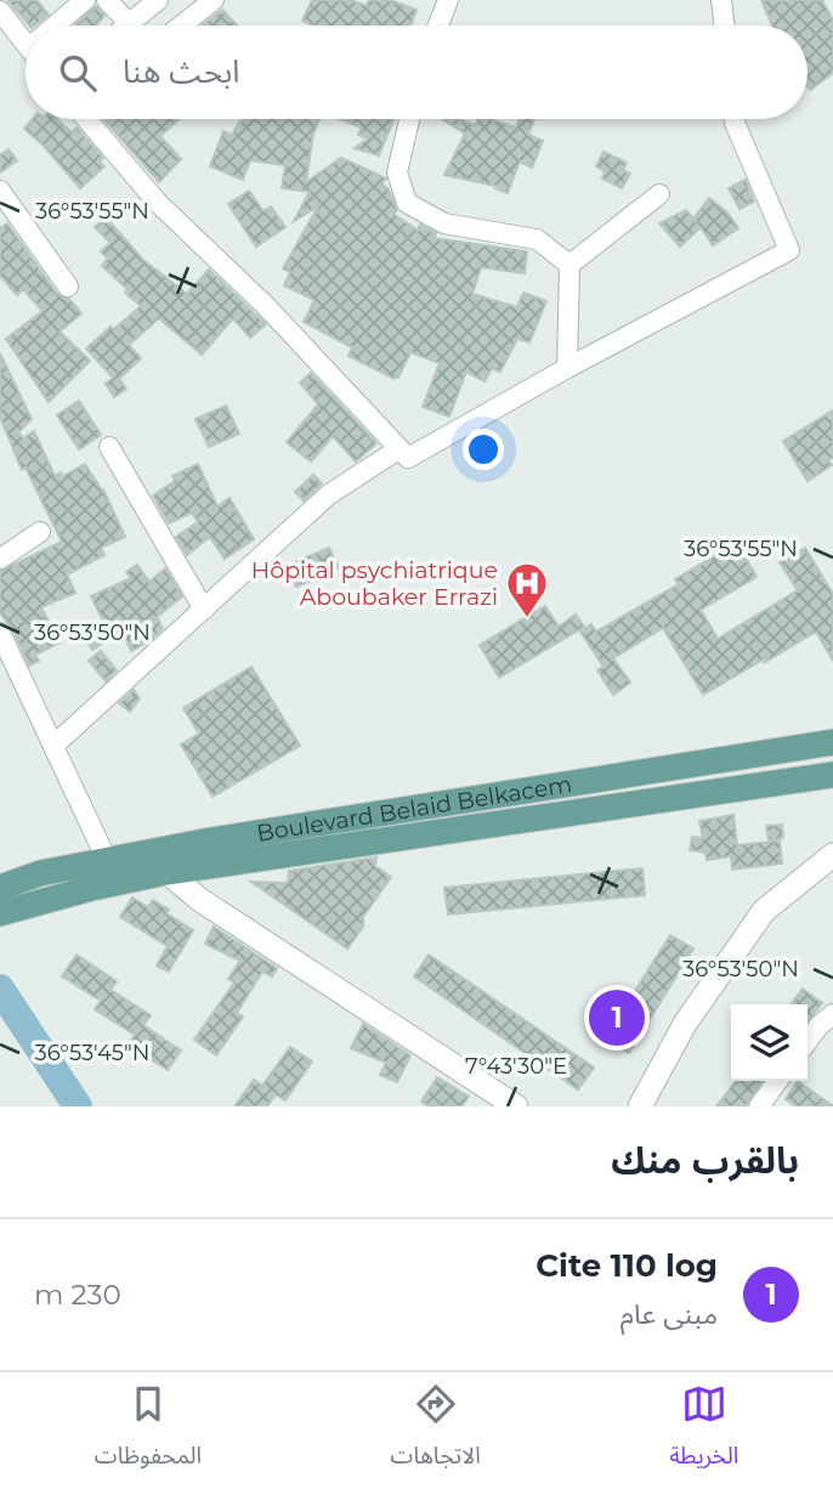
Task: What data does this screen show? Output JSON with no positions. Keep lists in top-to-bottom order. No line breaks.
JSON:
{"streets":{"main road":["Boulevard Belaid Belkacem"]},"places":{"hospital":["Hôpital psychiatrique Aboubaker Errazi"]},"page":{"search":"ابحث هنا","pins":"1","heading":"بالقرب منك","list":[{"mark":"1","name":"Cite 110 log","note":"مبنى عام","value":"230 m"}],"nav":["الخريطة","الاتجاهات","المحفوظات"]},"coordinates":["36°53'55\"N","36°53'50\"N","36°53'45\"N","7°43'30\"E"]}
